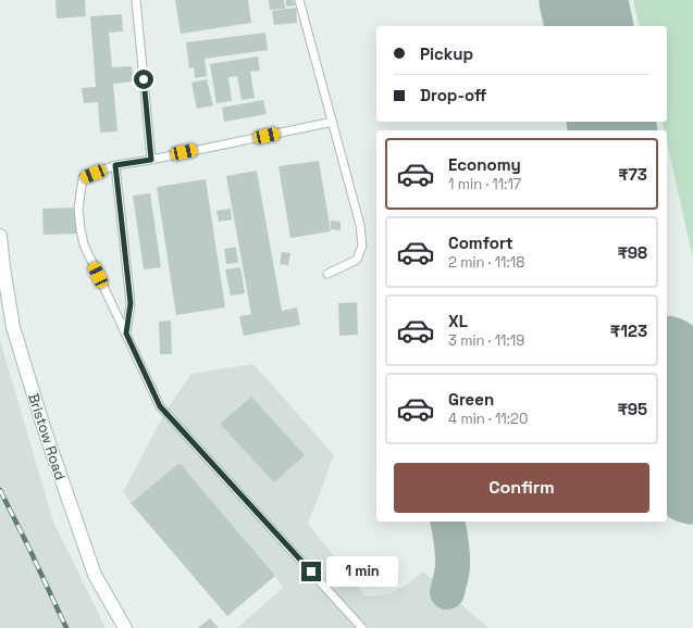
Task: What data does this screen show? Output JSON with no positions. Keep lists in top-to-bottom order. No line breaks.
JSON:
{"streets":{"street":["Bristow Road"]},"page":{"banner":["Pickup","Drop-off"],"list":[{"name":"Economy","note":"1 min · 11:17","value":"₹73"},{"name":"Comfort","note":"2 min · 11:18","value":"₹98"},{"name":"XL","note":"3 min · 11:19","value":"₹123"},{"name":"Green","note":"4 min · 11:20","value":"₹95"}],"buttons":"Confirm","bubble":"1 min"}}
